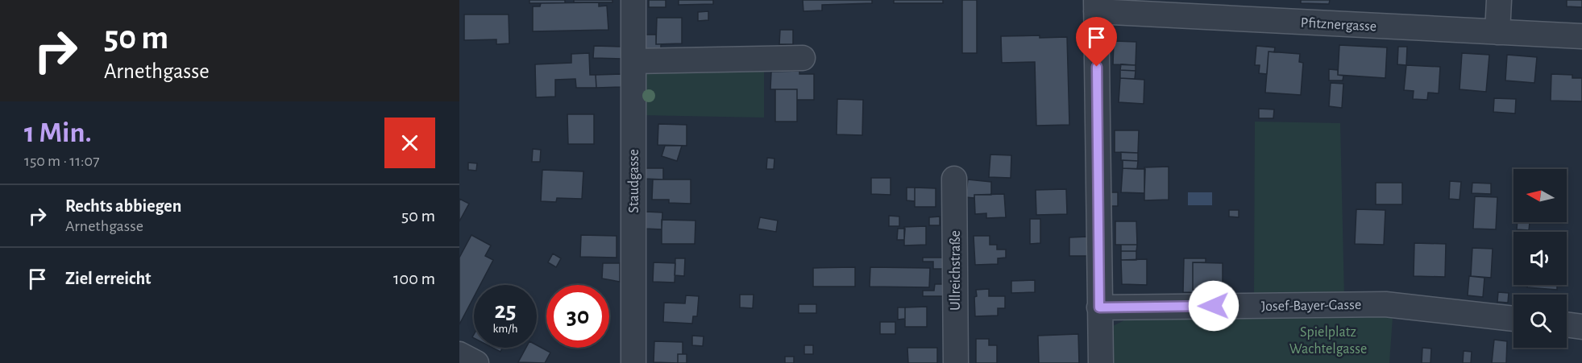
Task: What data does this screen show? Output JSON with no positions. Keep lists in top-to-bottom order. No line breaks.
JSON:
{"streets":{"street":["Pfitznergasse","Staudgasse","Ullreichstraße","Josef-Bayer-Gasse"]},"parks":["Spielplatz Wachtelgasse"],"north":"left","page":{"turn":["50 m","Arnethgasse"],"heading":["1 Min.","150 m · 11:07"],"list":[{"name":"Rechts abbiegen","note":"Arnethgasse","value":"50 m"},{"name":"Ziel erreicht","value":"100 m"}],"speed":"25 km/h","limit":"30"}}
